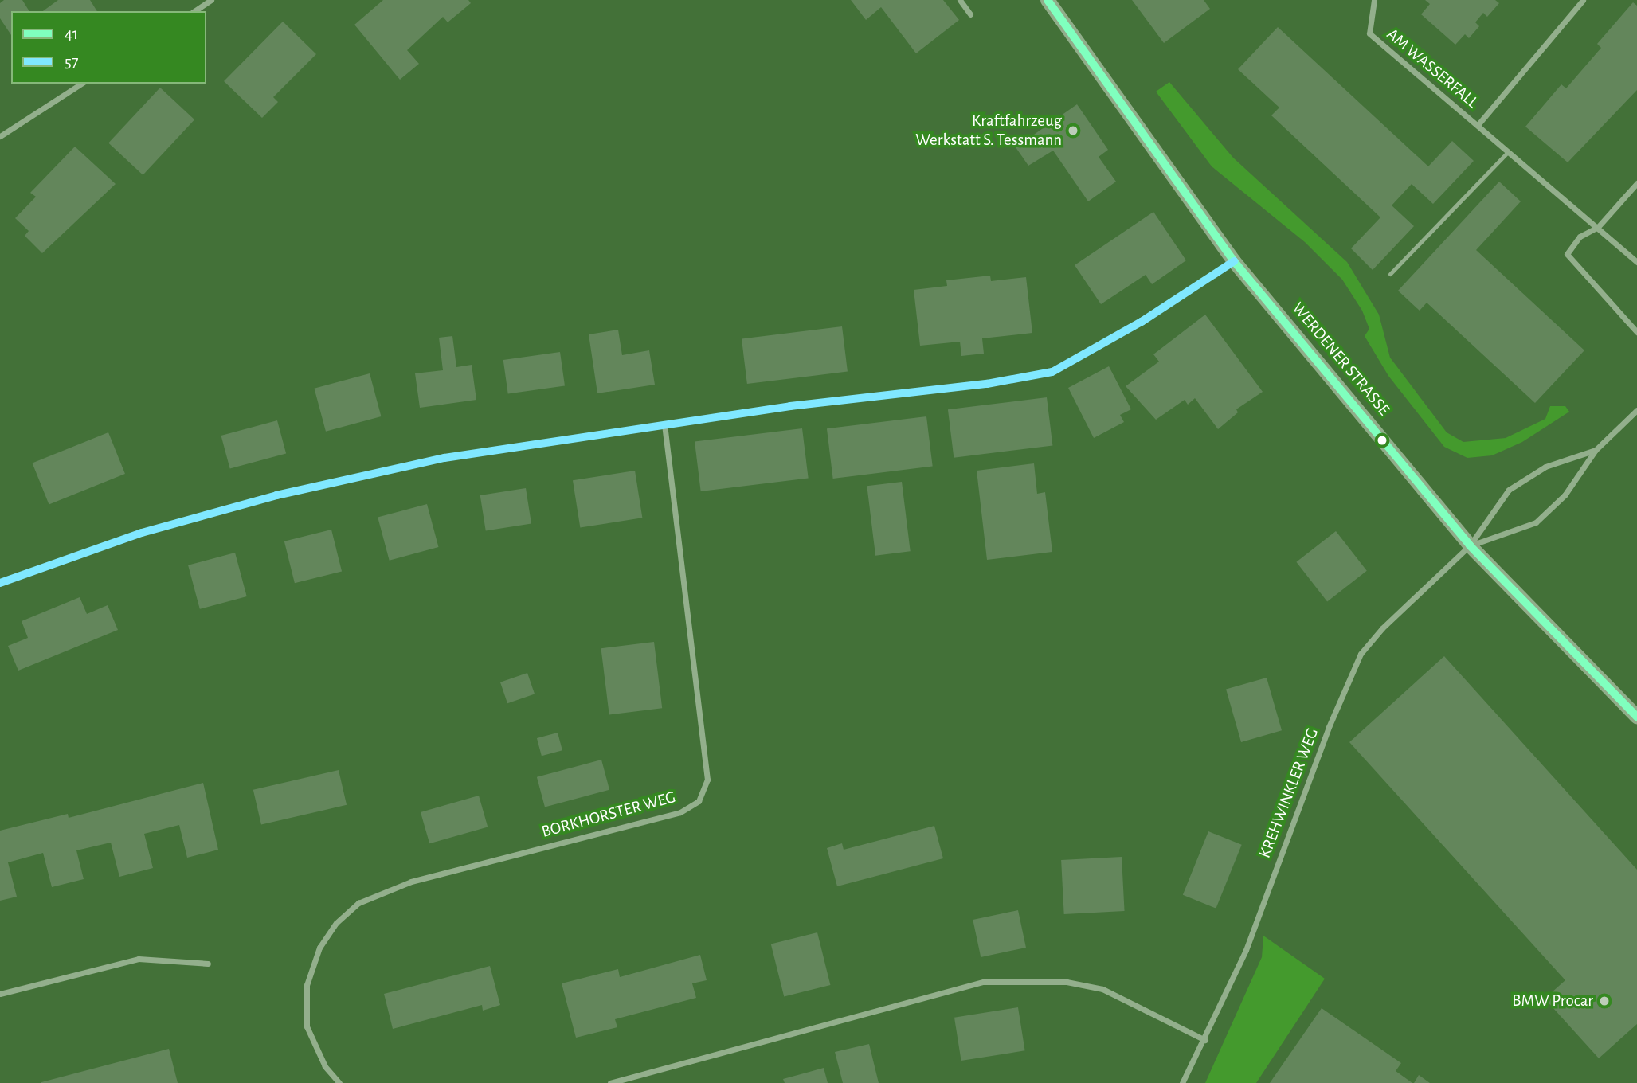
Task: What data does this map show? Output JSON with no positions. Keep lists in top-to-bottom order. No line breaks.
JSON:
{"streets":{"main road":["WERDENER STRASSE"],"street":["AM WASSERFALL","KREHWINKLER WEG","BORKHORSTER WEG"]},"crossings":[["WERDENER STRASSE","KREHWINKLER WEG"]],"places":["Kraftfahrzeug Werkstatt S. Tessmann","BMW Procar"],"lines":["transit line 41","transit line 57"],"legend":["41","57"]}
